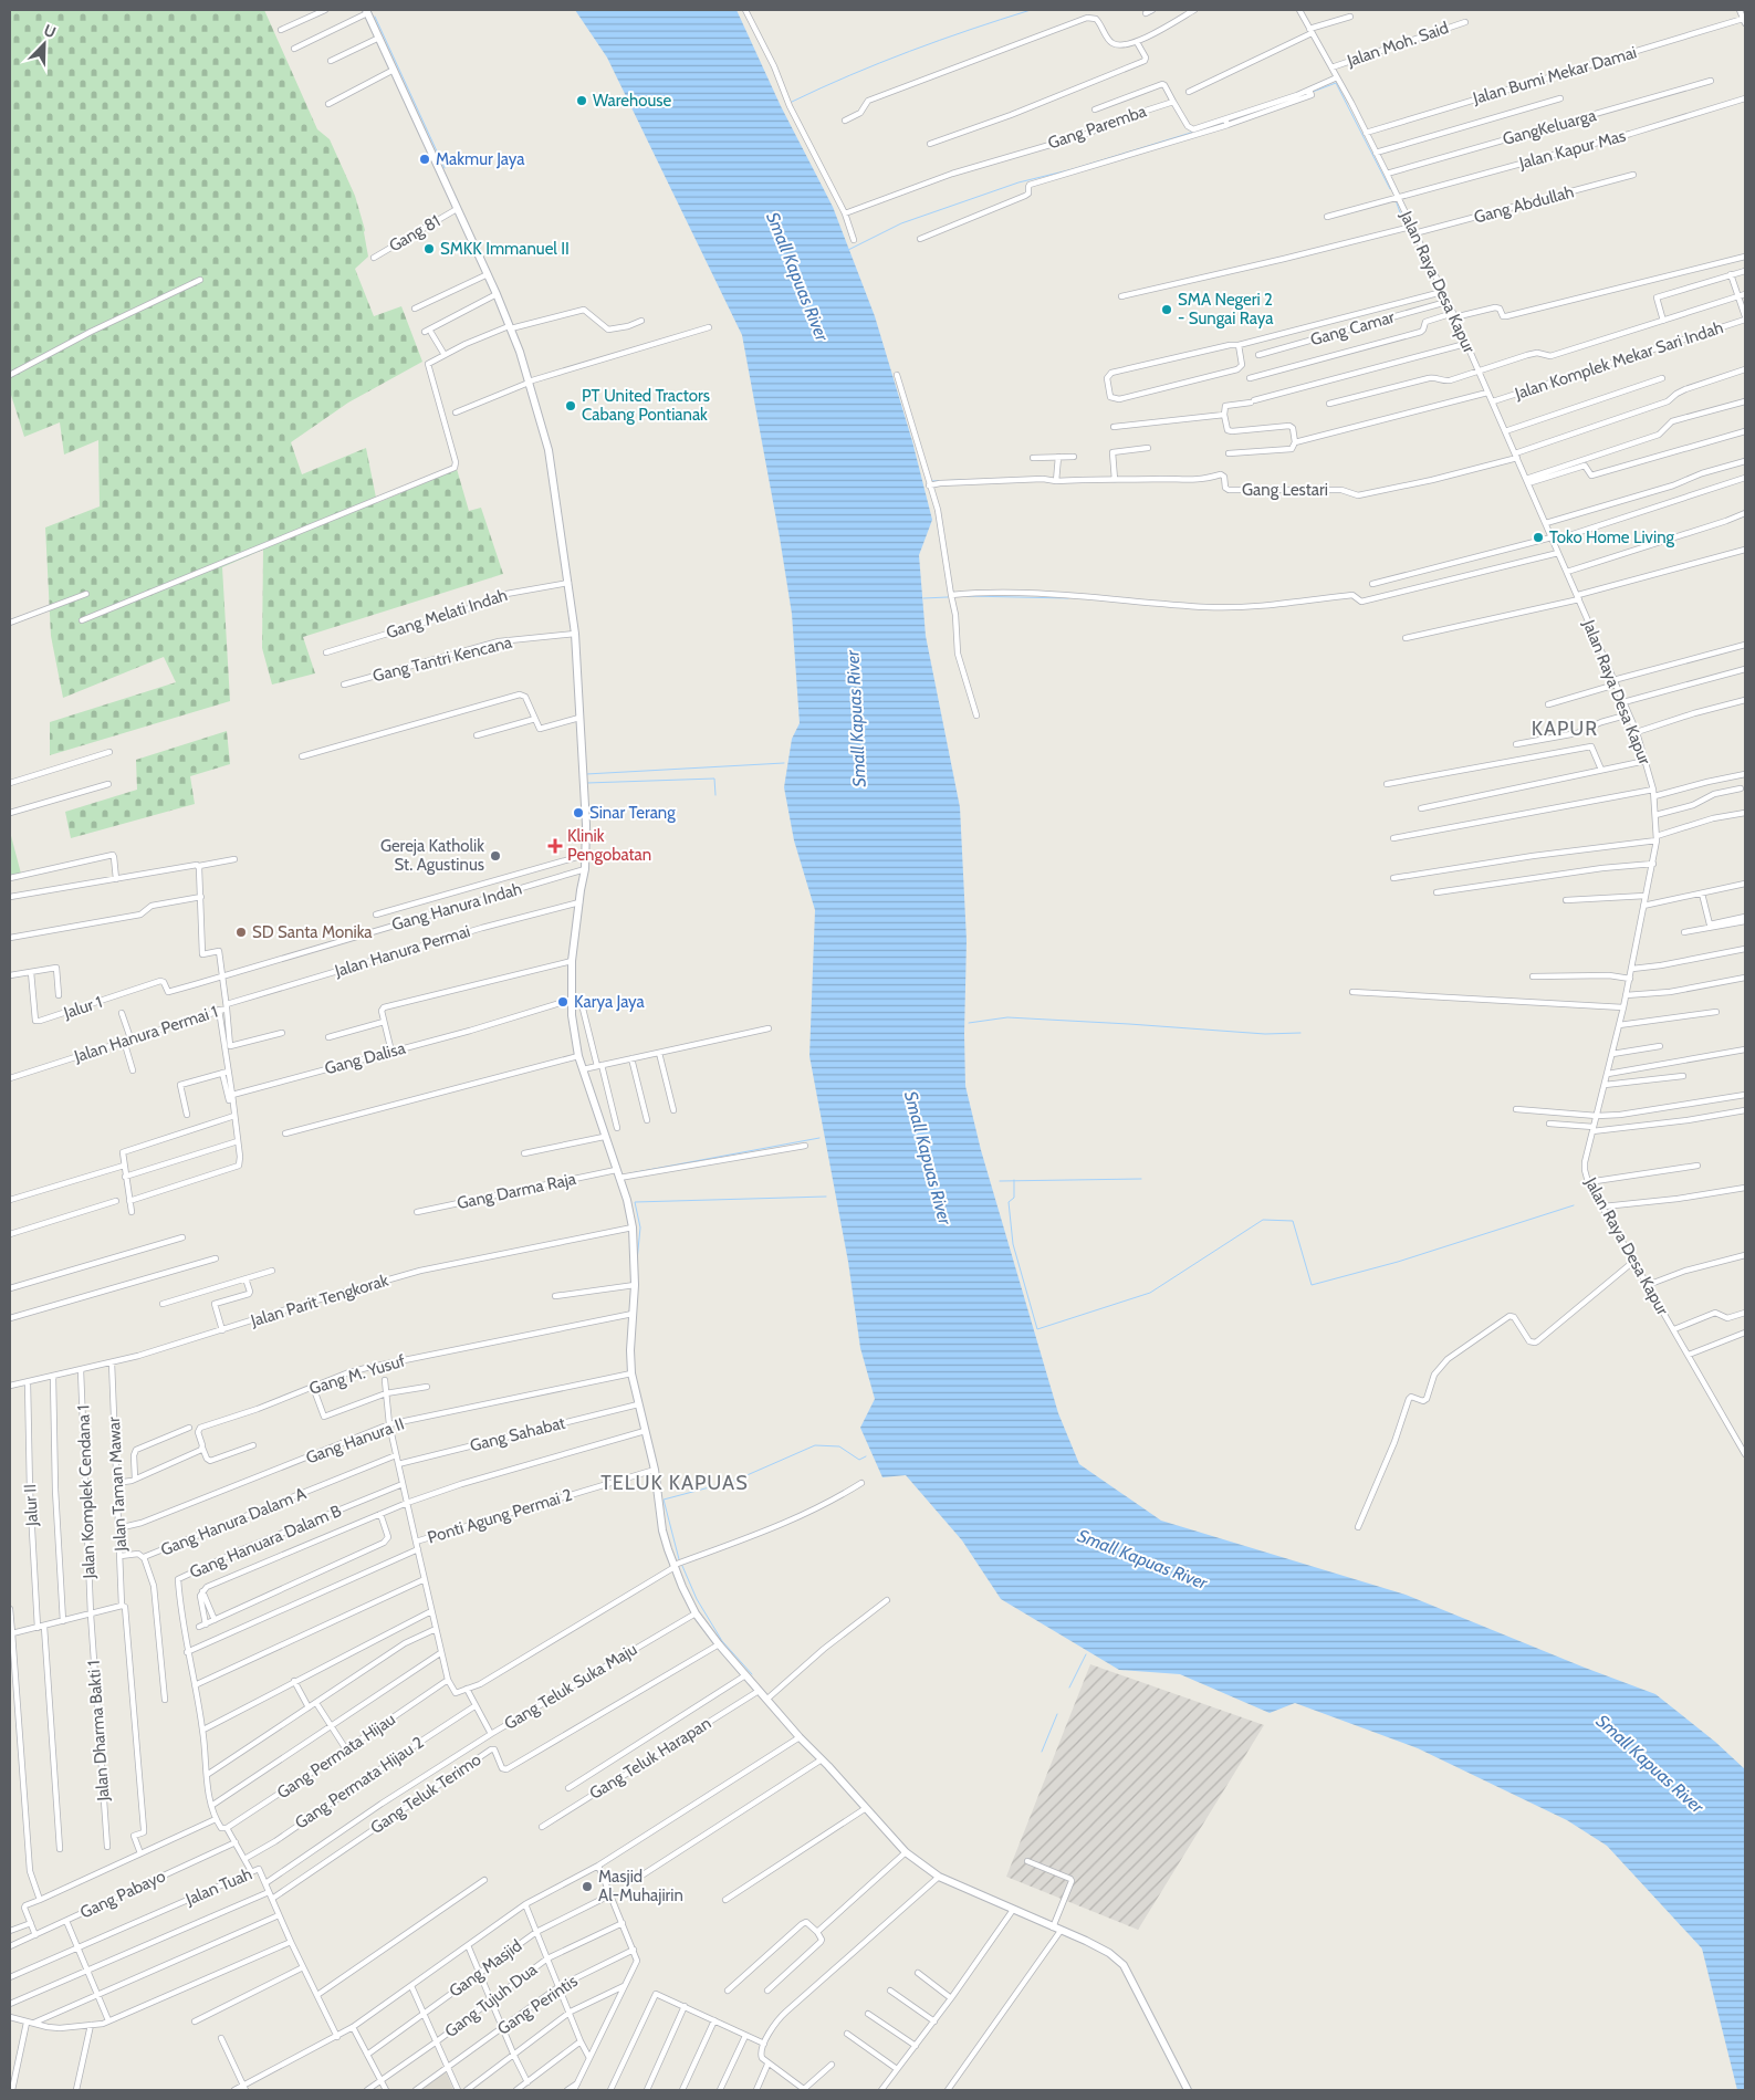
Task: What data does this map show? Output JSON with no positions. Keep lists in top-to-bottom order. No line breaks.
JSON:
{"streets":{"street":["Jalan Moh. Said","Jalan Bumi Mekar Damai","Gang Paremba","GangKeluarga","Jalan Kapur Mas","Gang Abdullah","Gang 81","Jalan Raya Desa Kapur","Gang Camar","Jalan Komplek Mekar Sari Indah","Gang Lestari","Gang Melati Indah","Gang Tantri Kencana","Gang Hanura Indah","Jalan Hanura Permai","Jalur 1","Jalan Hanura Permai 1","Gang Dalisa","Gang Darma Raja","Jalan Parit Tengkorak","Gang M. Yusuf","Gang Sahabat","Gang Hanura II","Jalan Taman Mawar","Jalan Komplek Cendana 1","Jalur II","Ponti Agung Permai 2","Gang Hanura Dalam A","Gang Hanuara Dalam B","Gang Teluk Suka Maju","Jalan Dharma Bakti 1","Gang Permata Hijau","Gang Teluk Harapan","Gang Permata Hijau 2","Gang Teluk Terimo","Jalan Tuah","Gang Pabayo","Gang Masjid","Gang Tujuh Dua","Gang Perintis"]},"crossings":[["Jalan Moh. Said","Jalan Raya Desa Kapur"],["Jalan Bumi Mekar Damai","Jalan Raya Desa Kapur"],["GangKeluarga","Jalan Raya Desa Kapur"],["Jalan Kapur Mas","Jalan Raya Desa Kapur"],["Gang Abdullah","Jalan Raya Desa Kapur"],["Jalan Raya Desa Kapur","Gang Camar"],["Jalan Raya Desa Kapur","Jalan Komplek Mekar Sari Indah"],["Jalan Raya Desa Kapur","Gang Lestari"],["Gang Hanura Indah","Jalur 1"],["Jalan Hanura Permai","Jalan Hanura Permai 1"],["Jalan Parit Tengkorak","Jalan Taman Mawar"],["Jalan Parit Tengkorak","Jalan Komplek Cendana 1"],["Jalan Parit Tengkorak","Jalur II"],["Gang Hanura II","Jalan Taman Mawar"],["Jalan Komplek Cendana 1","Jalan Dharma Bakti 1"],["Gang Hanuara Dalam B","Gang Permata Hijau"],["Gang Hanuara Dalam B","Gang Permata Hijau 2"],["Gang Hanuara Dalam B","Jalan Tuah"],["Gang Hanuara Dalam B","Gang Pabayo"],["Gang Teluk Suka Maju","Gang Permata Hijau 2"],["Gang Teluk Terimo","Jalan Tuah"]],"districts":["KAPUR","TELUK KAPUAS"],"water":["Small Kapuas River"],"places":{"other":["Warehouse","Makmur Jaya","SMKK Immanuel II","SMA Negeri 2 - Sungai Raya","PT United Tractors Cabang Pontianak","Toko Home Living","Sinar Terang","Gereja Katholik St. Agustinus","SD Santa Monika","Karya Jaya","Masjid Al-Muhajirin"],"health":["Klinik Pengobatan"]},"north":"top right"}
